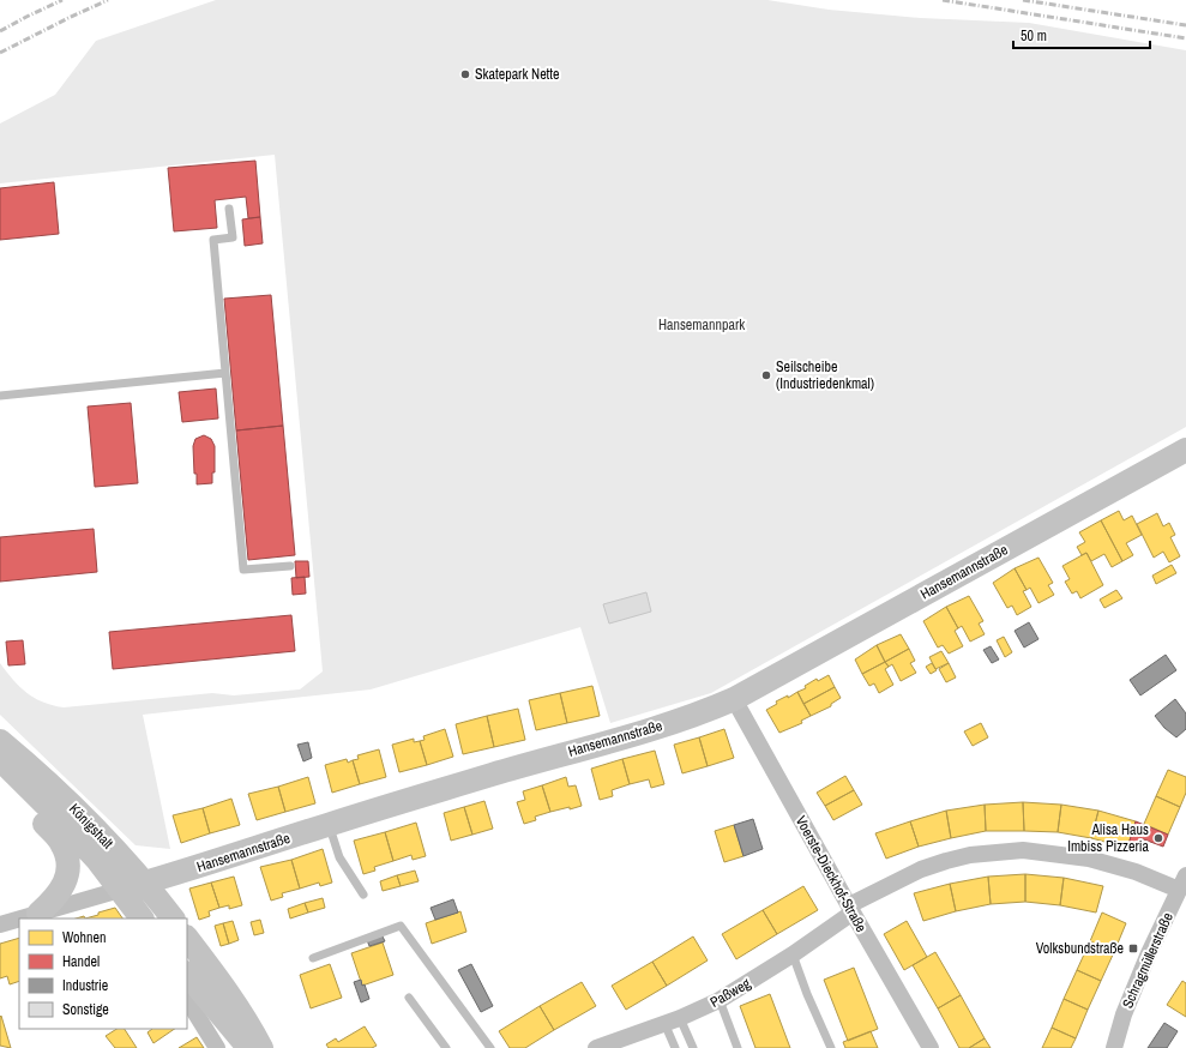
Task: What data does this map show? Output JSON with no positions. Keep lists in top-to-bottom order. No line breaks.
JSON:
{"streets":{"street":["Hansemannstraße","Königshalt","Voerste-Dieckhof-Straße","Schragmüllerstraße","Paßweg"]},"crossings":[["Hansemannstraße","Königshalt"],["Hansemannstraße","Voerste-Dieckhof-Straße"],["Voerste-Dieckhof-Straße","Paßweg"]],"parks":["Hansemannpark"],"places":{"other":["Skatepark Nette","Seilscheibe (Industriedenkmal)","Alisa Haus Imbiss Pizzeria"],"transit":["Volksbundstraße"]},"legend":["Wohnen","Handel","Industrie","Sonstige"],"scale_bar":"50 m"}
